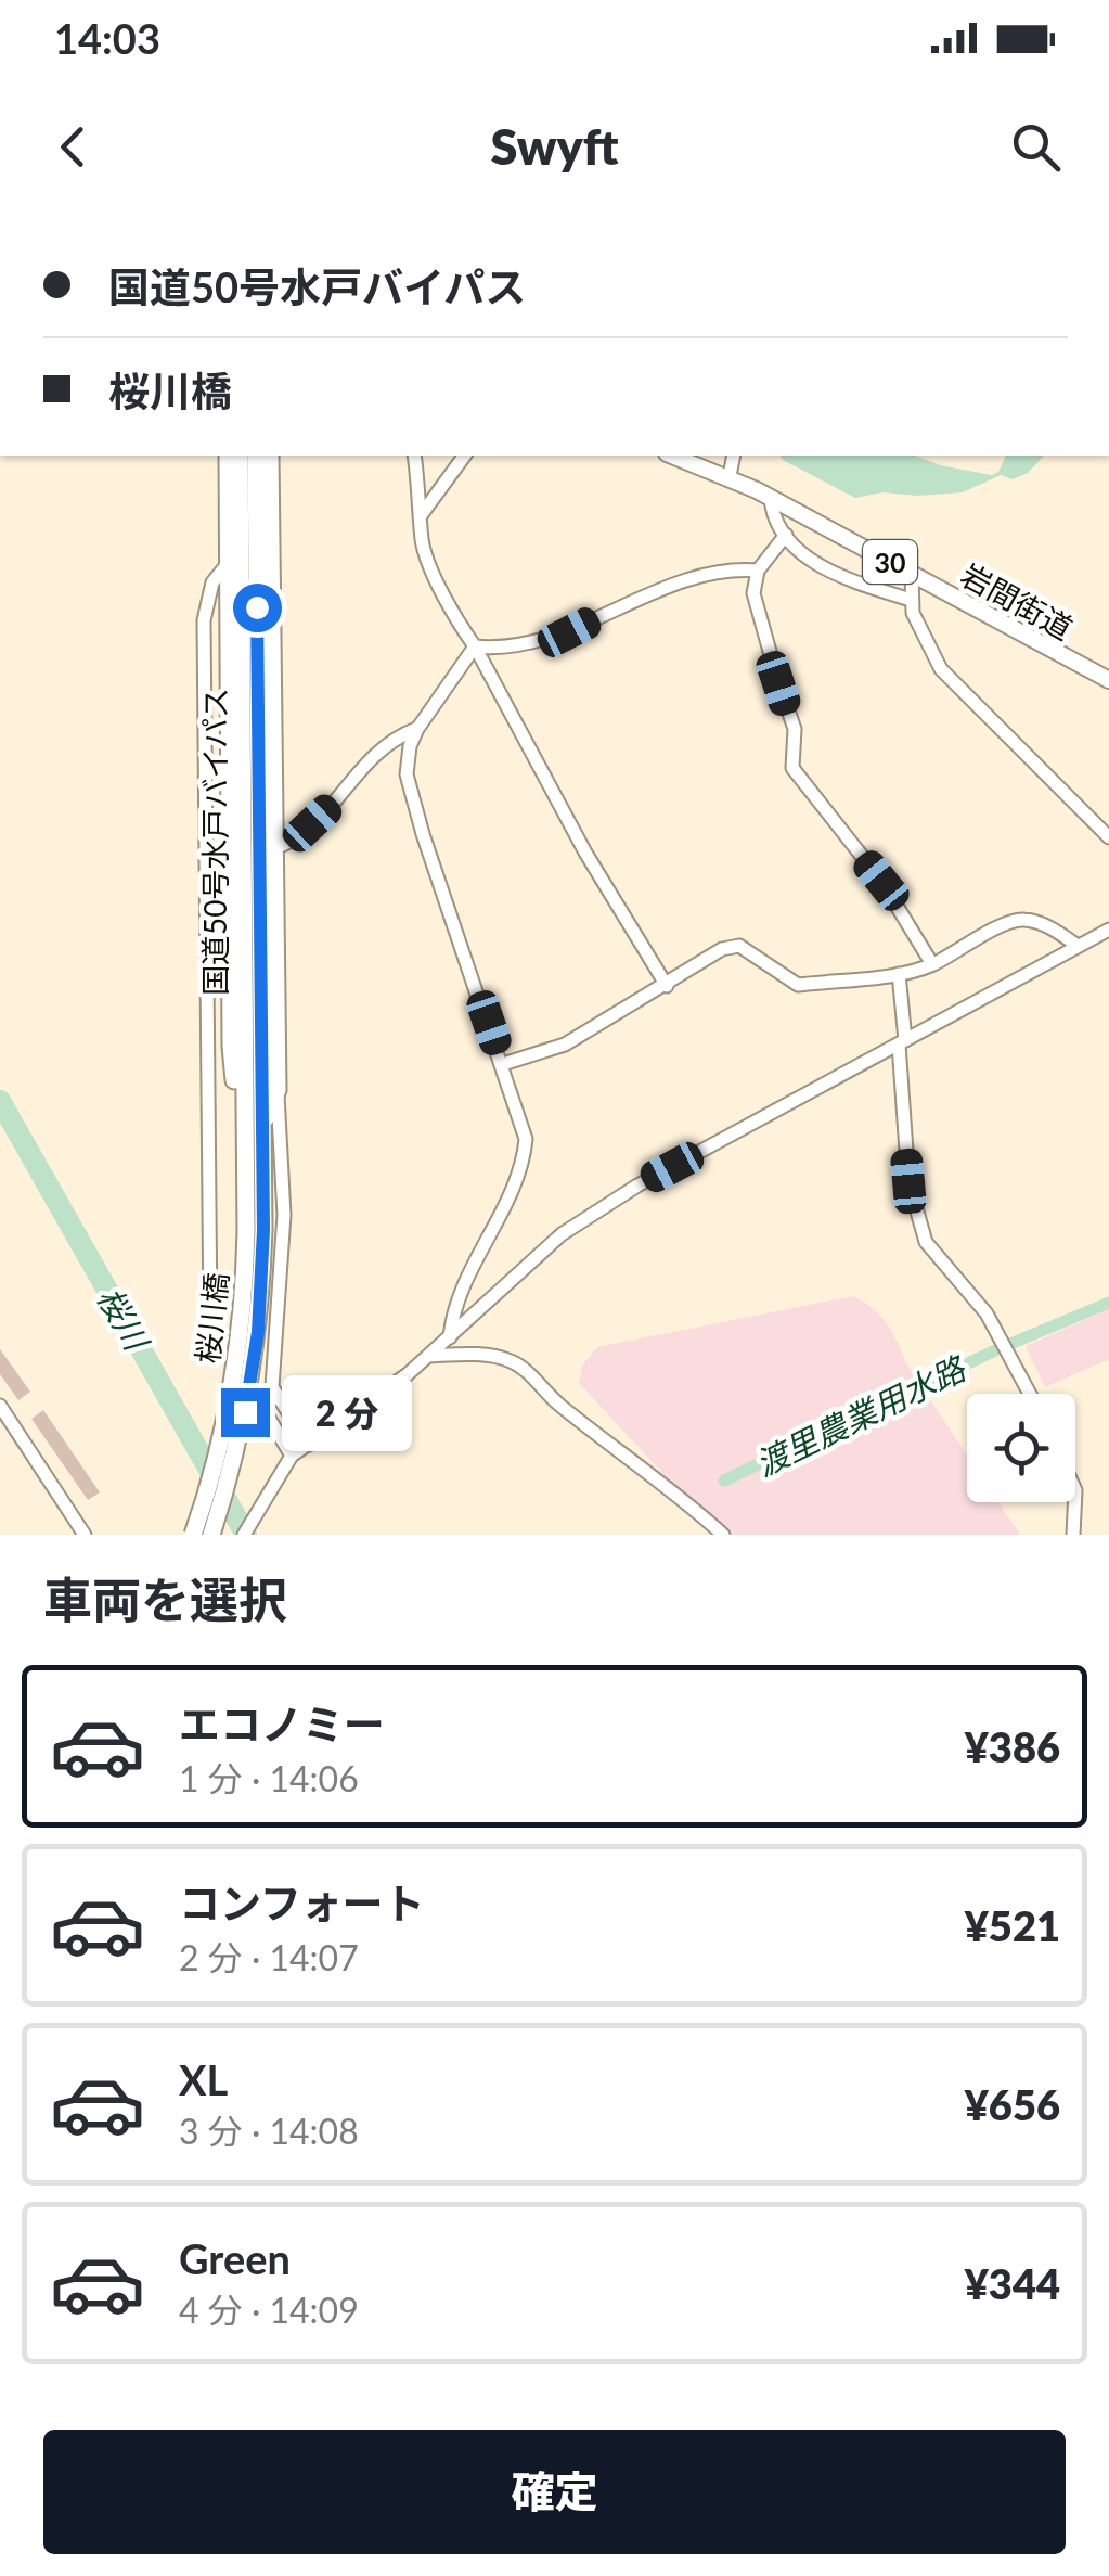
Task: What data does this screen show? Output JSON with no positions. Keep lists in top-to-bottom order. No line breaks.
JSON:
{"streets":{"highway":["国道50号水戸バイパス","桜川橋"],"main road":["30","岩間街道"]},"crossings":[["国道50号水戸バイパス","桜川橋"]],"water":["桜川","渡里農業用水路"],"page":{"status":"14:03","header":"Swyft","banner":["国道50号水戸バイパス","桜川橋"],"bubble":"2 分","heading":"車両を選択","list":[{"name":"エコノミー","note":"1 分 · 14:06","value":"¥386"},{"name":"コンフォート","note":"2 分 · 14:07","value":"¥521"},{"name":"XL","note":"3 分 · 14:08","value":"¥656"},{"name":"Green","note":"4 分 · 14:09","value":"¥344"}],"buttons":"確定"}}
